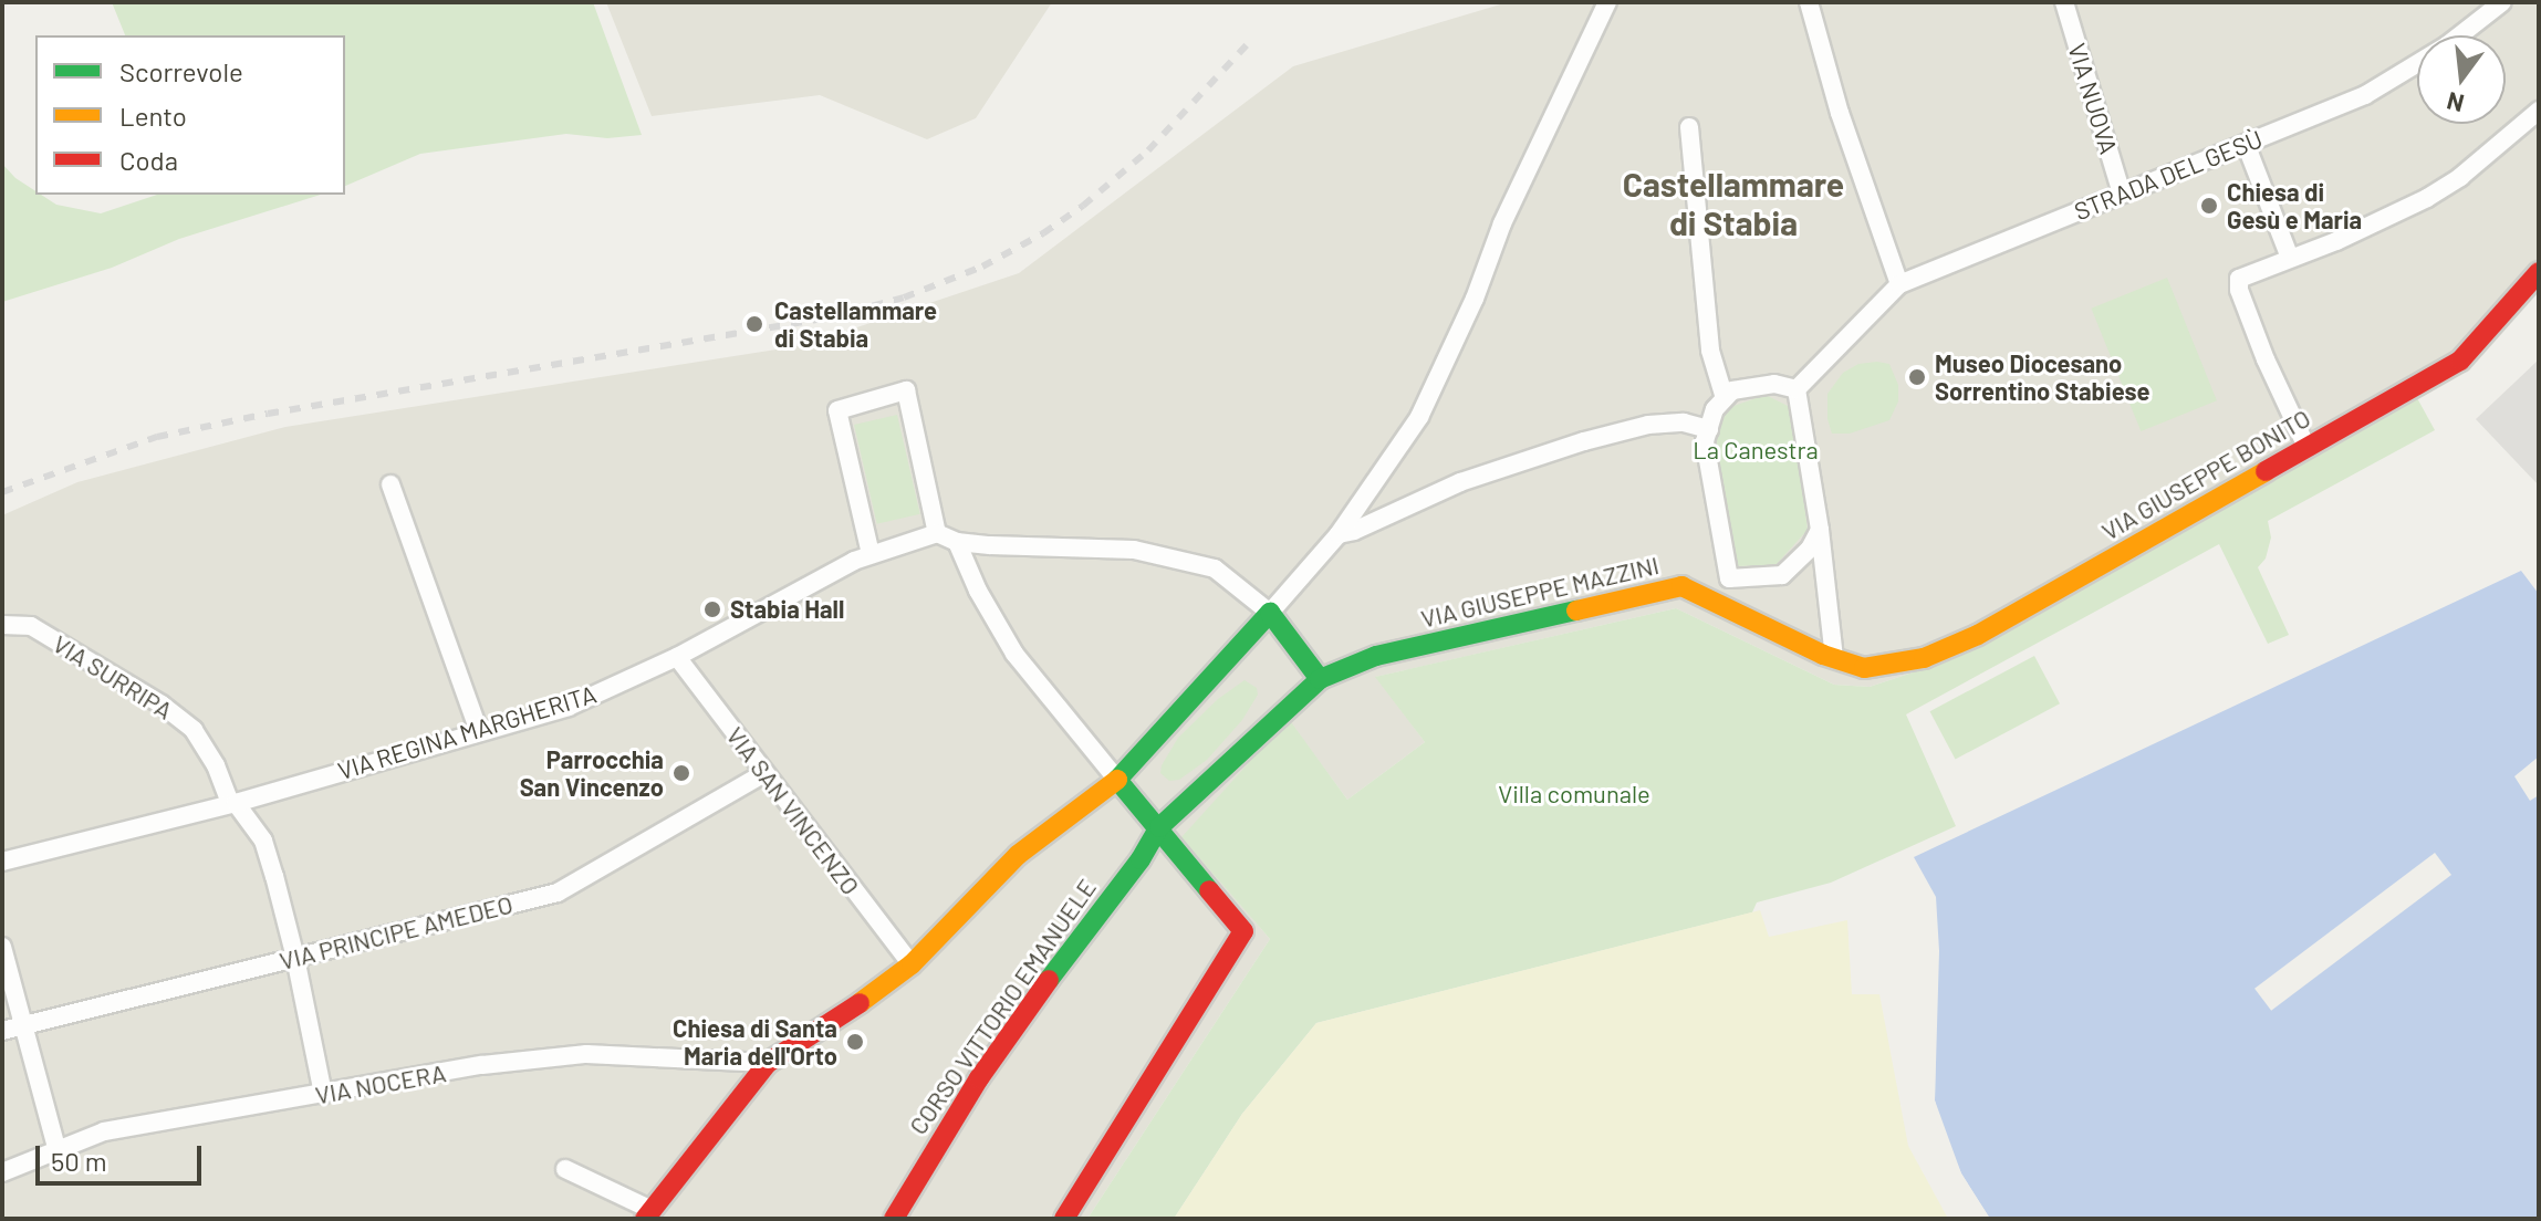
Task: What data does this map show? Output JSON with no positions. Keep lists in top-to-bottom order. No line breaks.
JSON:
{"streets":{"street":["VIA NUOVA","STRADA DEL GESÙ","VIA GIUSEPPE BONITO","VIA GIUSEPPE MAZZINI","VIA SURRIPA","VIA REGINA MARGHERITA","VIA SAN VINCENZO","VIA PRINCIPE AMEDEO","CORSO VITTORIO EMANUELE","VIA NOCERA"]},"crossings":[["VIA NUOVA","STRADA DEL GESÙ"],["VIA GIUSEPPE BONITO","VIA GIUSEPPE MAZZINI"],["VIA GIUSEPPE MAZZINI","CORSO VITTORIO EMANUELE"],["VIA SURRIPA","VIA REGINA MARGHERITA"],["VIA SURRIPA","VIA PRINCIPE AMEDEO"],["VIA SURRIPA","VIA NOCERA"],["VIA REGINA MARGHERITA","VIA SAN VINCENZO"],["VIA SAN VINCENZO","VIA PRINCIPE AMEDEO"]],"districts":["Castellammare di Stabia"],"parks":["La Canestra","Villa comunale"],"places":["Chiesa di Gesù e Maria","Castellammare di Stabia","Museo Diocesano Sorrentino Stabiese","Stabia Hall","Parrocchia San Vincenzo","Chiesa di Santa Maria dell'Orto"],"legend":["Scorrevole","Lento","Coda"],"scale_bar":"50 m","north":"bottom"}
